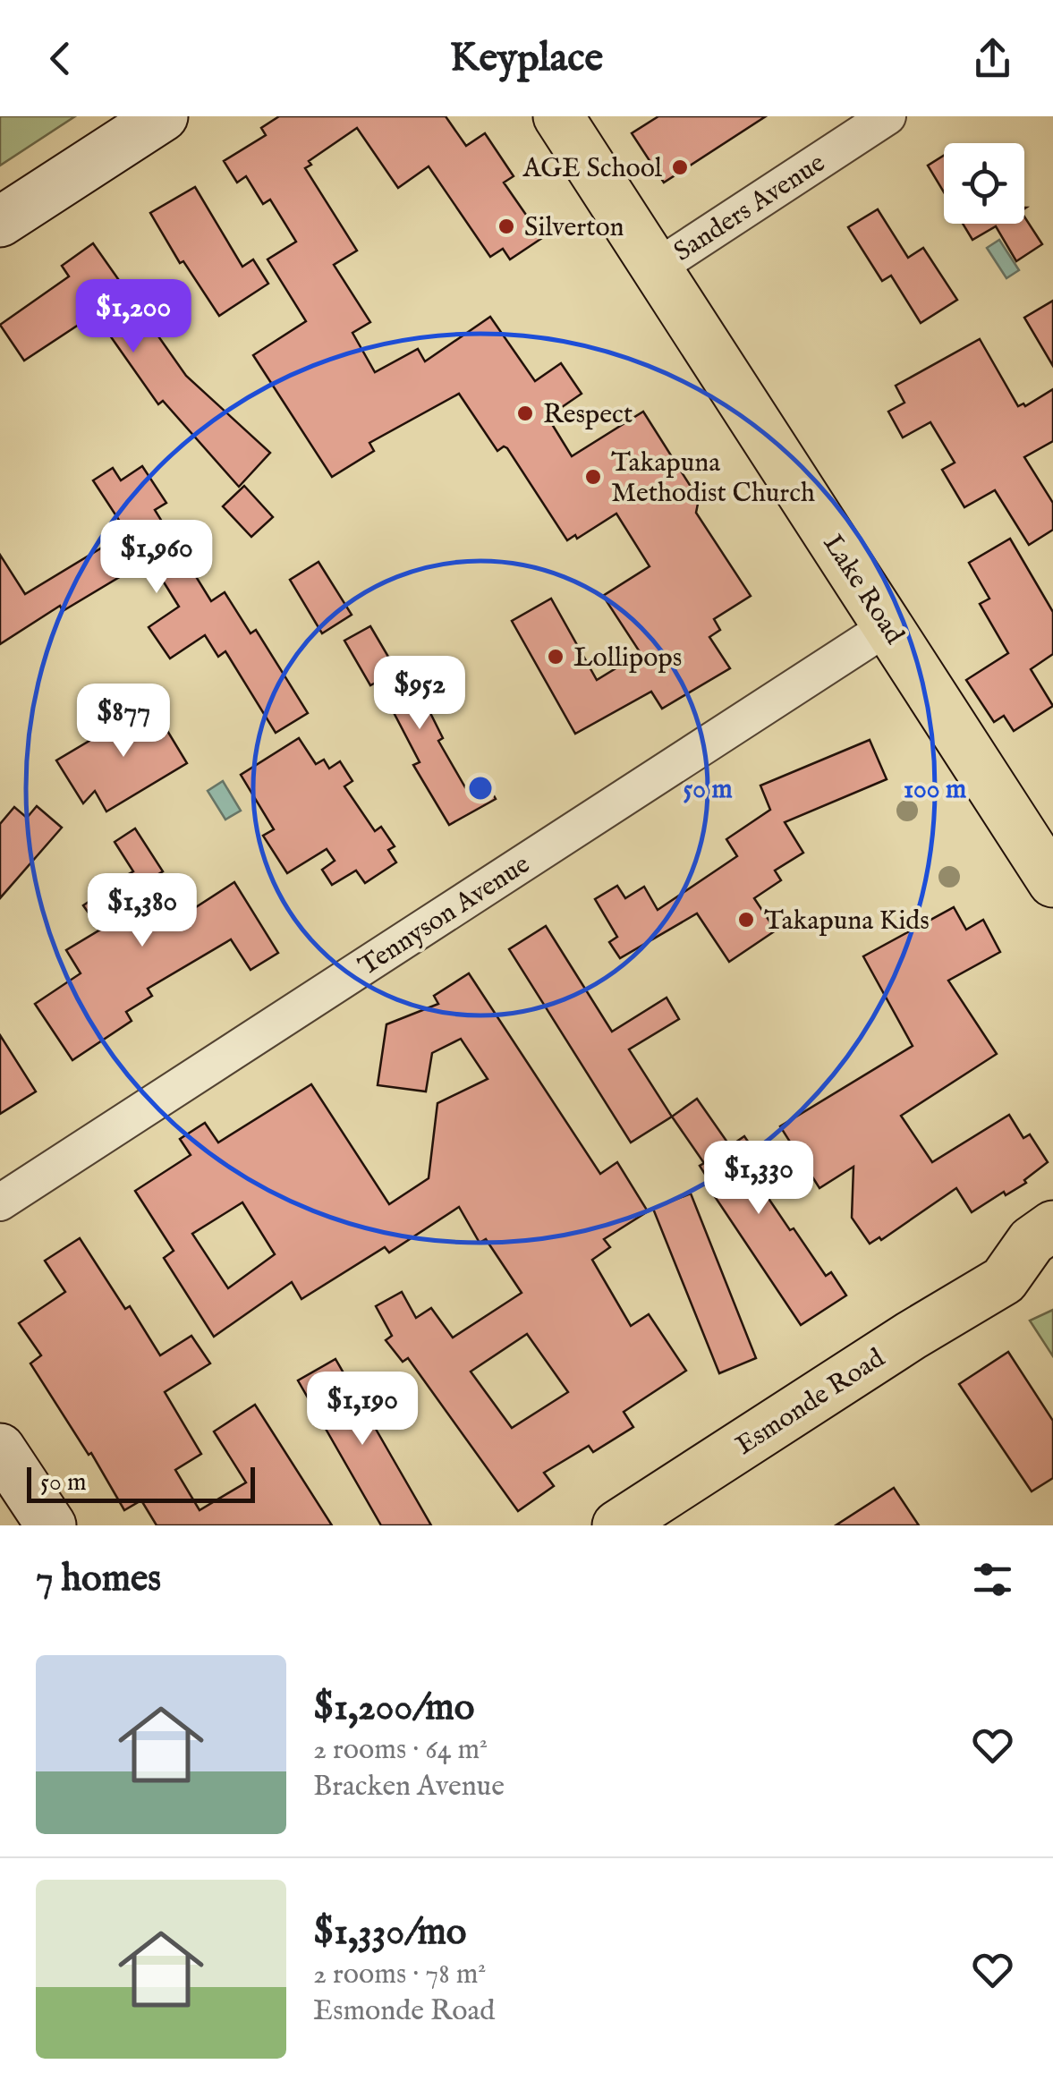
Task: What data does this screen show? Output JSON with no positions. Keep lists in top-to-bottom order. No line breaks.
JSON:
{"streets":{"main road":["Lake Road","Esmonde Road"],"street":["Sanders Avenue","Tennyson Avenue"]},"crossings":[["Sanders Avenue","Lake Road"],["Lake Road","Tennyson Avenue"]],"places":["AGE School","Silverton","Respect","Takapuna Methodist Church","Lollipops","Takapuna Kids"],"scale_bar":"50 m","page":{"header":"Keyplace","price":["$1,200","$1,960","$952","$877","$1,380","$1,330","$1,190"],"scale":"50 m","heading":"7 homes","list":[{"name":"$1,200/mo","note":"2 rooms · 64 m² · Bracken Avenue"},{"name":"$1,330/mo","note":"2 rooms · 78 m² · Esmonde Road"}]},"rings":["50 m","100 m"]}
